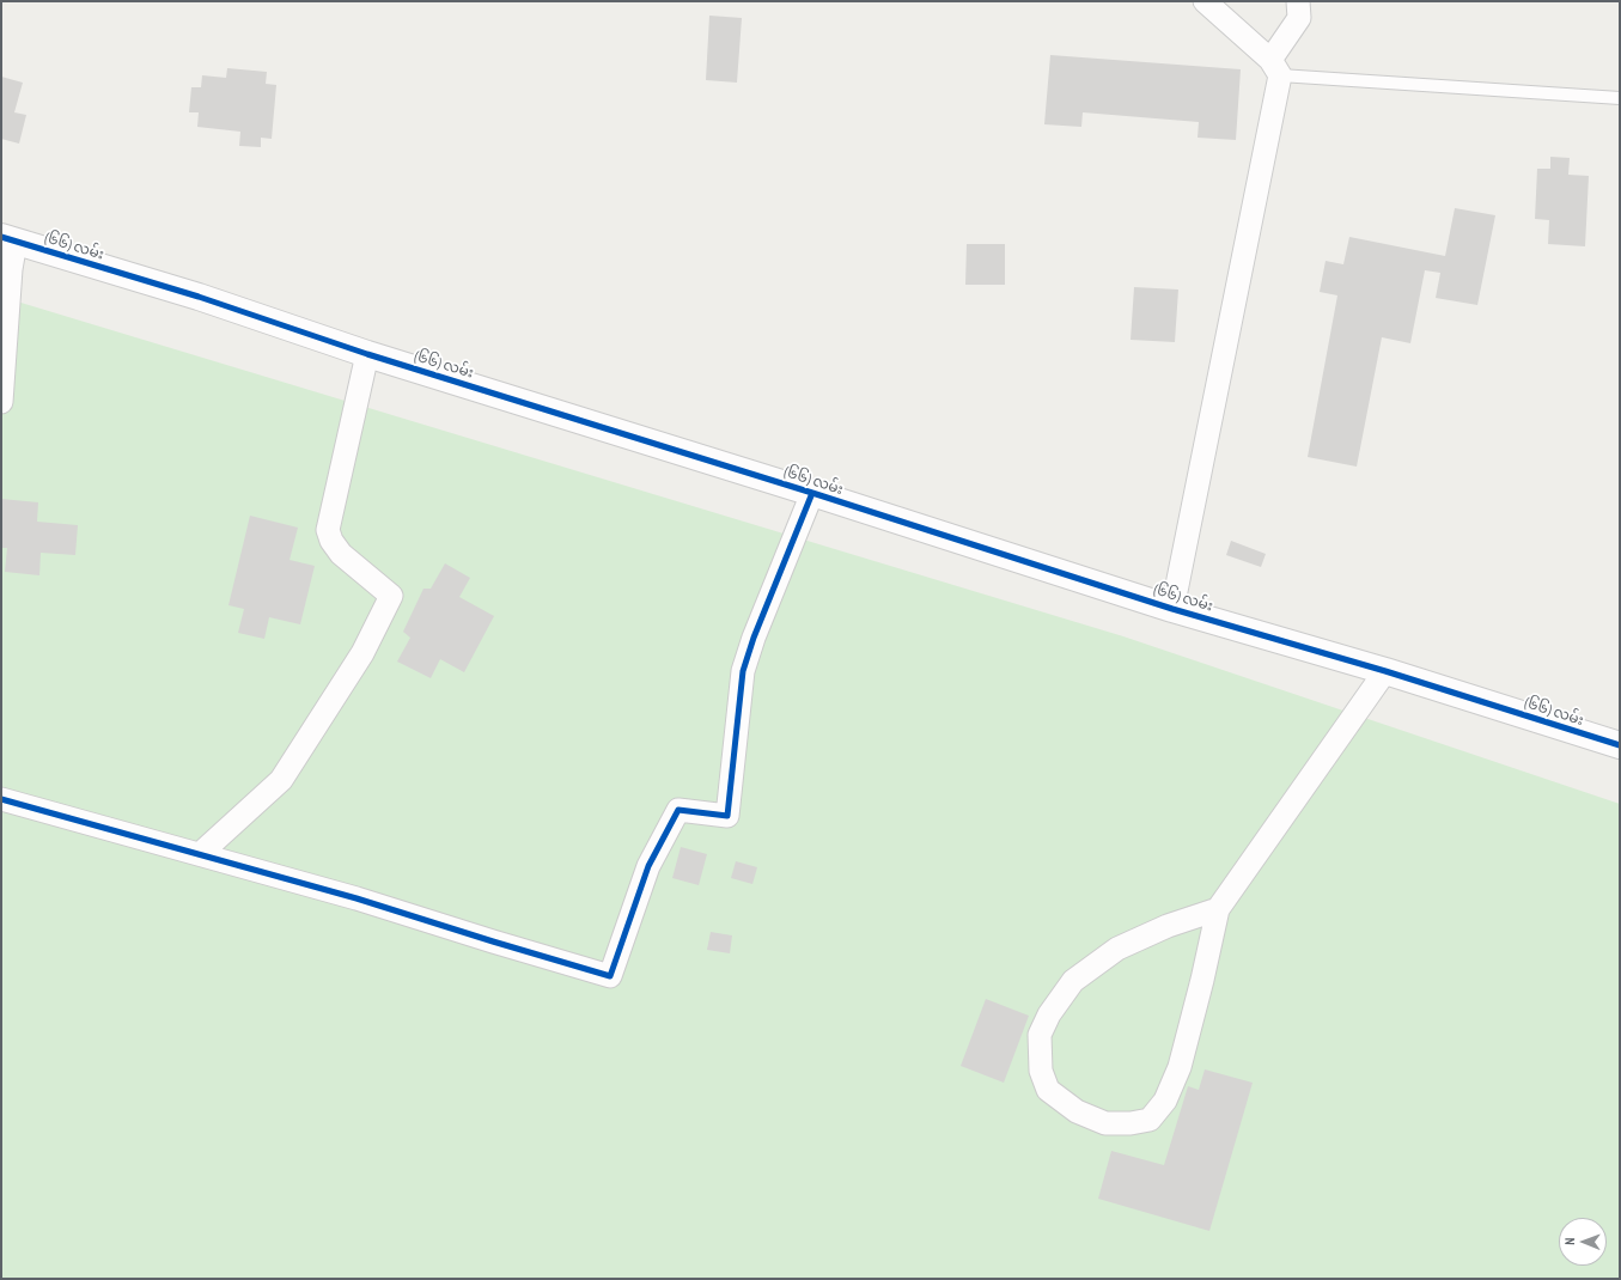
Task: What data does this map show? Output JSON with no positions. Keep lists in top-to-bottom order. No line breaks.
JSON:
{"streets":{"street":["(၆၆) လမ်း"]},"north":"left"}
